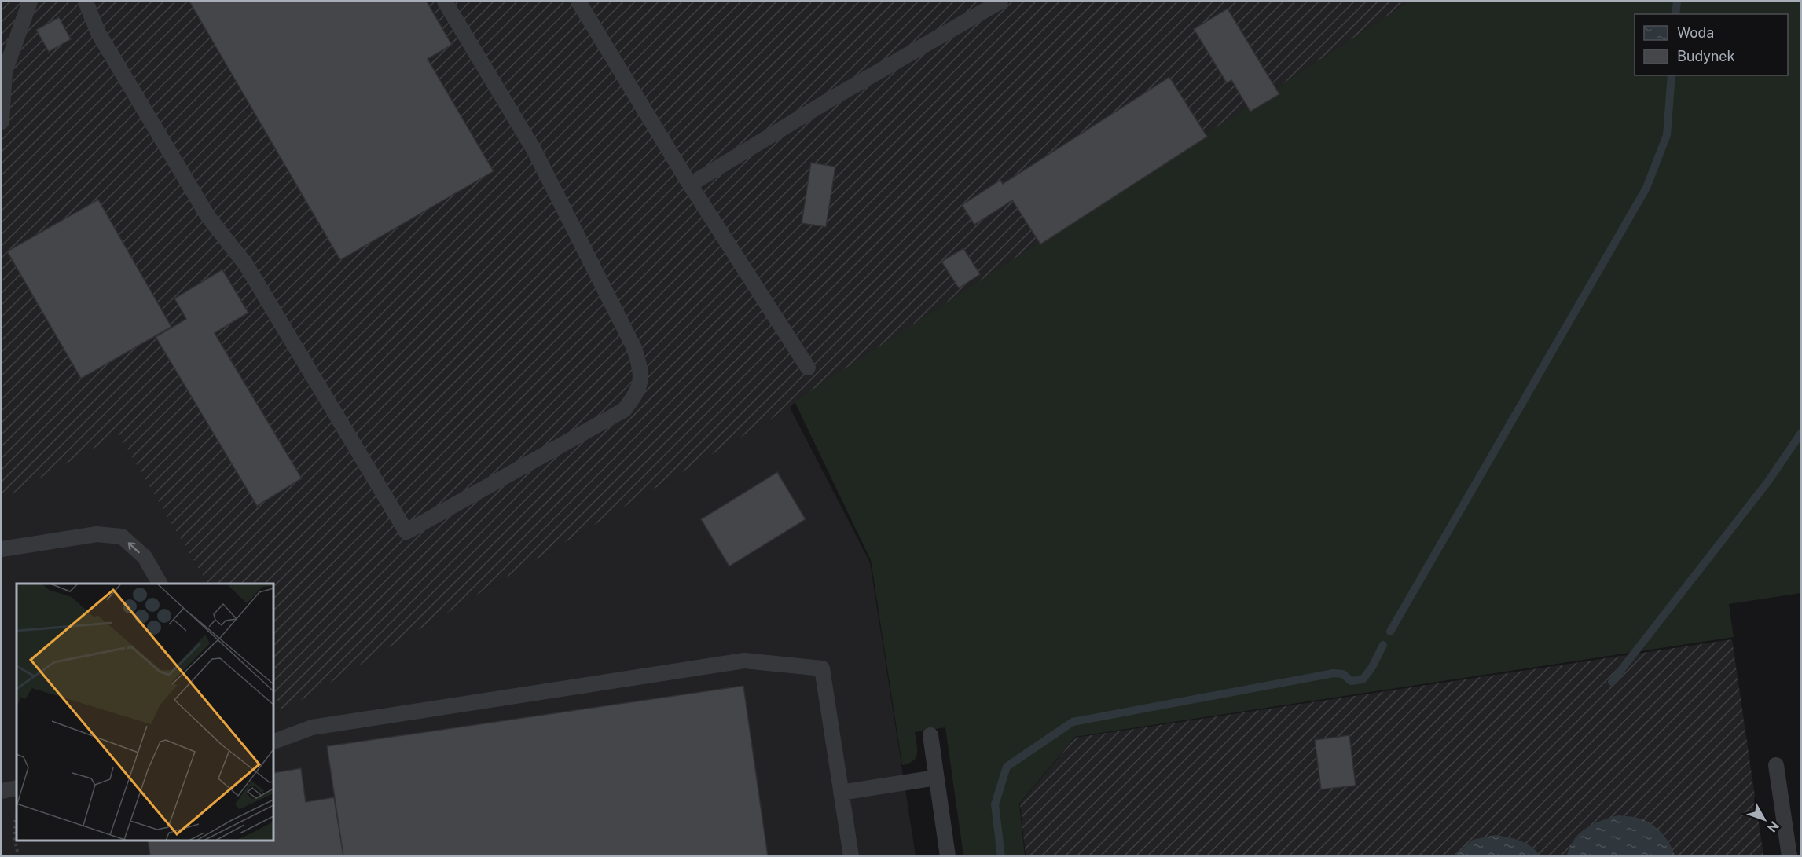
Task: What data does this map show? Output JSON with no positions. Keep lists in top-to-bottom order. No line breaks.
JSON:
{"legend":["Woda","Budynek"],"north":"bottom right"}
